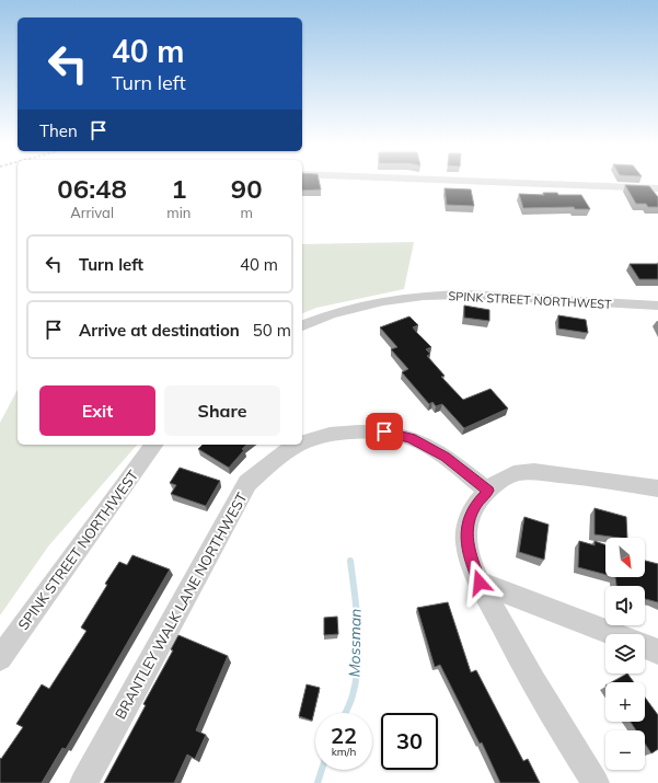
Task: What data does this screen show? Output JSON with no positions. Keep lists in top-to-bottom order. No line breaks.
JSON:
{"streets":{"street":["SPINK STREET NORTHWEST","BRANTLEY WALK LANE NORTHWEST"]},"water":["Mossman"],"north":"bottom right","page":{"turn":["40 m","Turn left"],"then":"Then","eta":["06:48","Arrival","1","min","90","m"],"list":[{"name":"Turn left","value":"40 m"},{"name":"Arrive at destination","value":"50 m"}],"buttons":["Exit","Share"],"map_buttons":["+","−"],"speed":"22 km/h","limit":"30"}}
